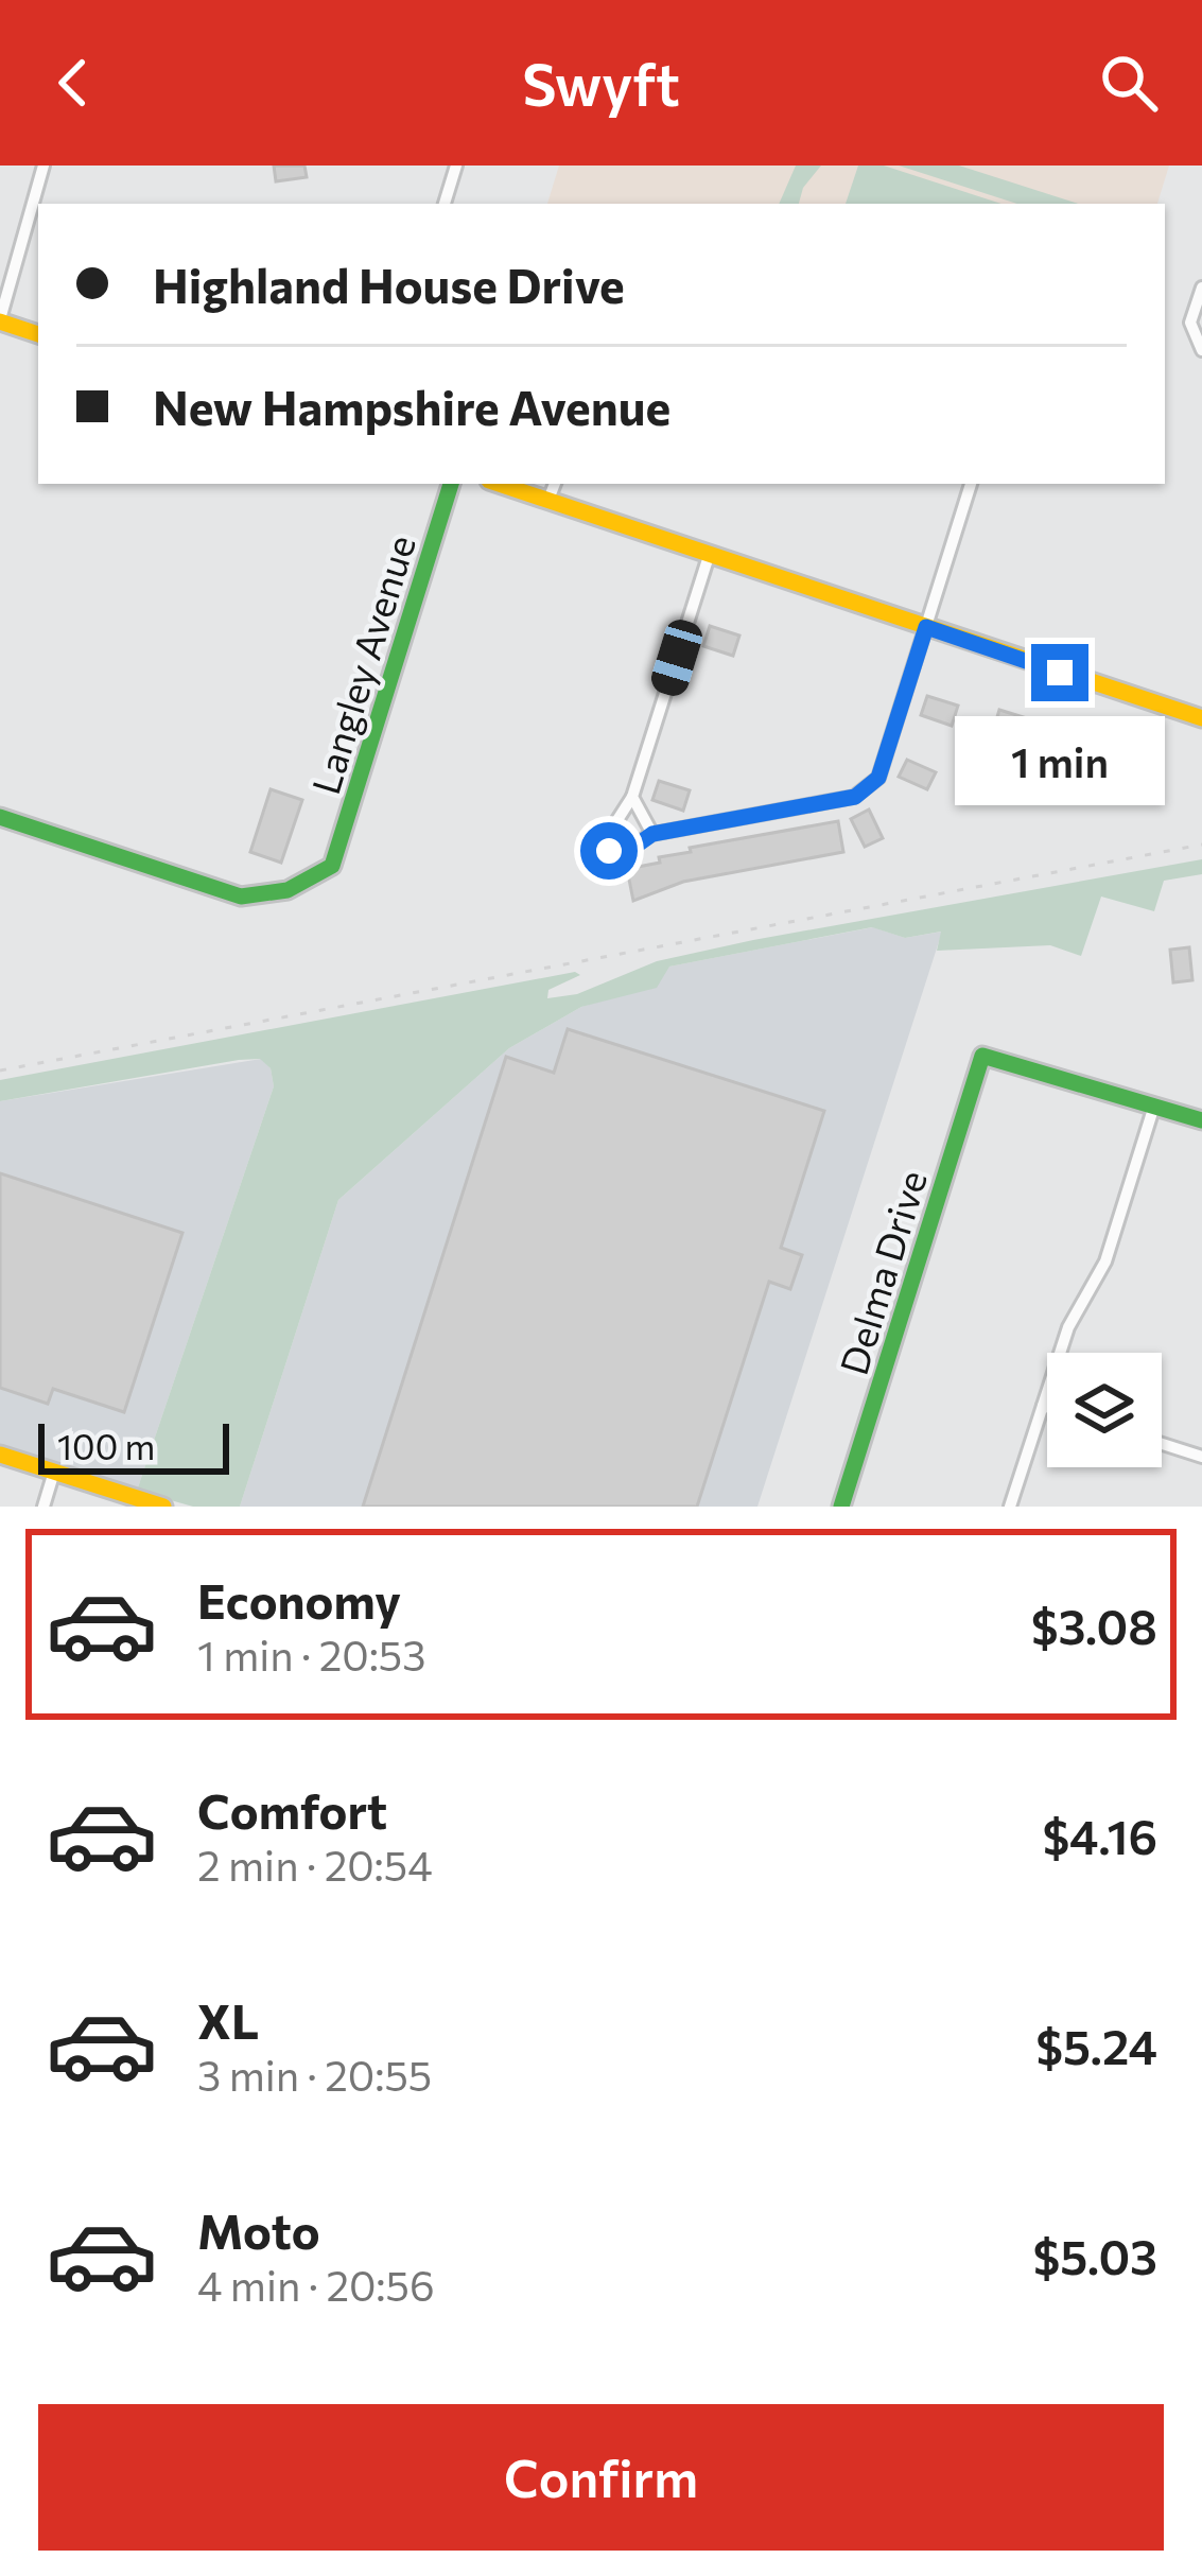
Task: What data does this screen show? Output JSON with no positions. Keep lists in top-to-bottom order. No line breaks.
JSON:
{"streets":{"street":["Langley Avenue","Delma Drive"]},"scale_bar":"100 m","page":{"header":"Swyft","banner":["Highland House Drive","New Hampshire Avenue"],"bubble":"1 min","scale":"100 m","list":[{"name":"Economy","note":"1 min · 20:53","value":"$3.08"},{"name":"Comfort","note":"2 min · 20:54","value":"$4.16"},{"name":"XL","note":"3 min · 20:55","value":"$5.24"},{"name":"Moto","note":"4 min · 20:56","value":"$5.03"}],"buttons":"Confirm"}}
